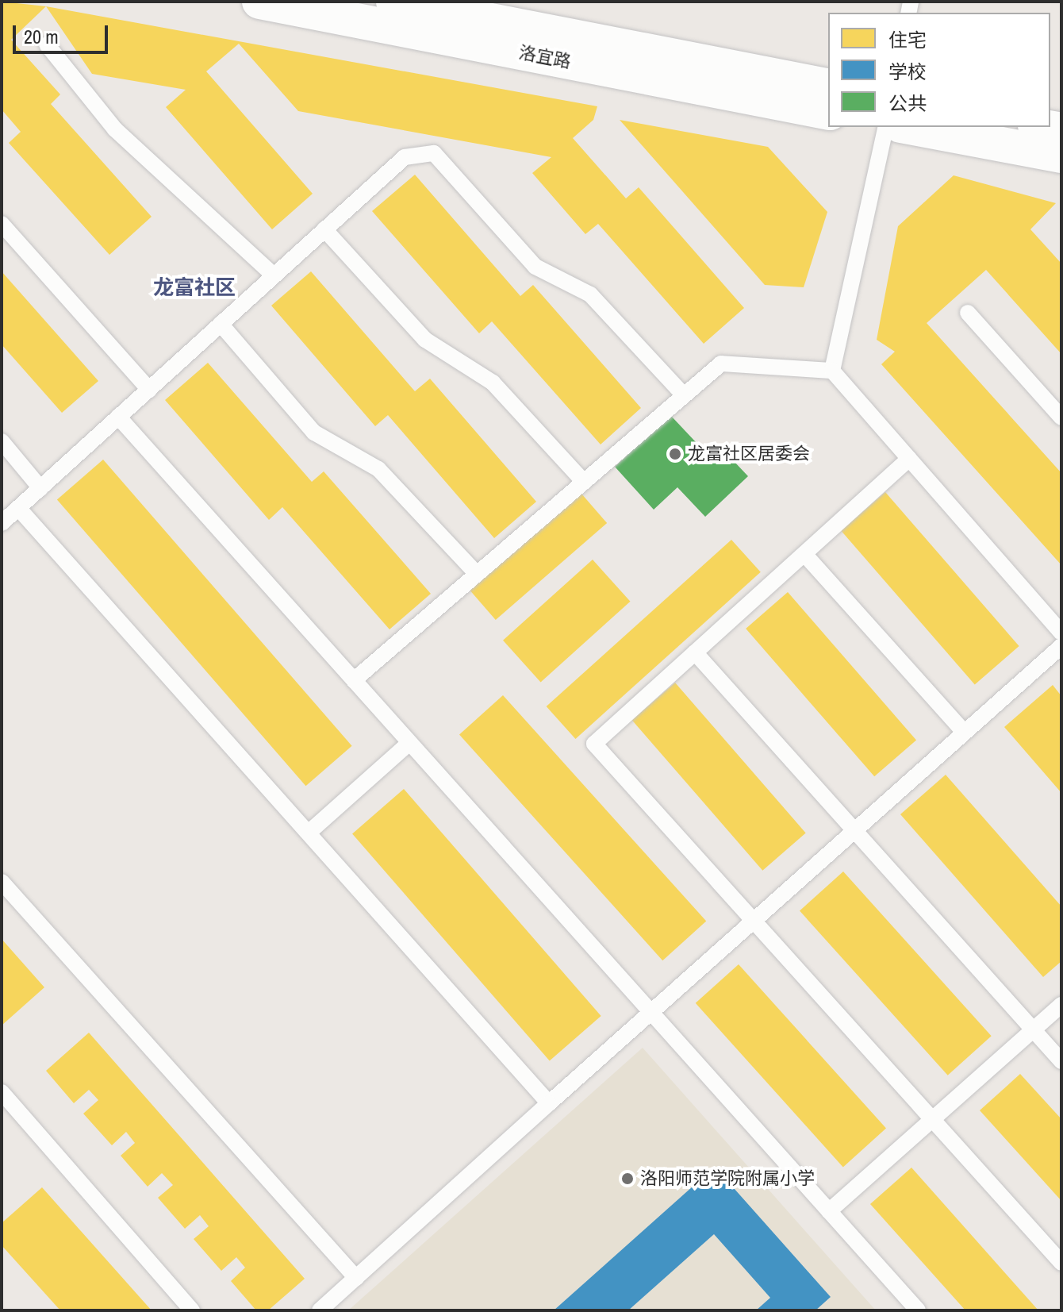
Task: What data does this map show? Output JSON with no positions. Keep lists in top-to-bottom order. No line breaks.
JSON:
{"streets":{"street":["洛宜路"]},"districts":["龙富社区"],"places":["龙富社区居委会","洛阳师范学院附属小学"],"legend":["住宅","学校","公共"],"scale_bar":"20 m"}
